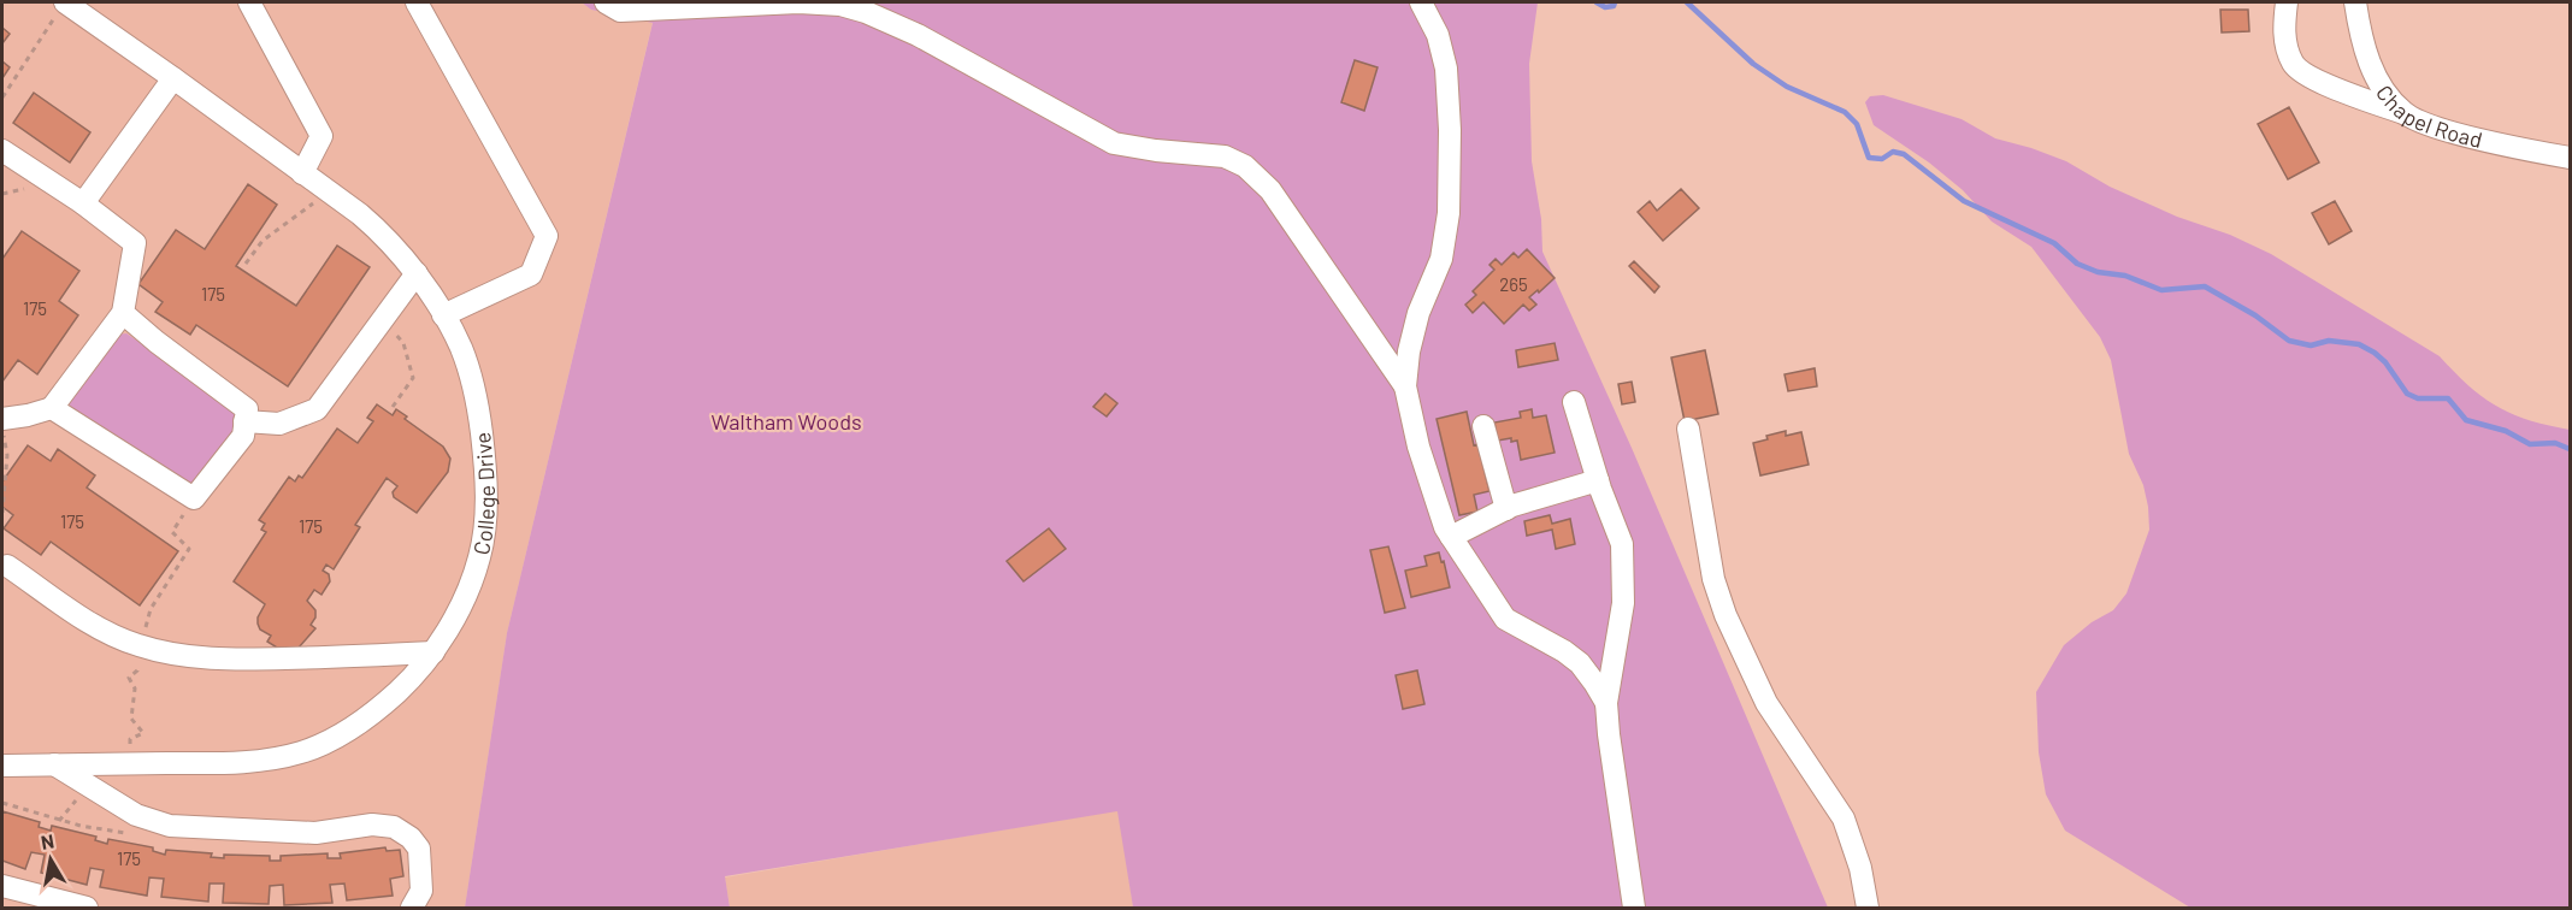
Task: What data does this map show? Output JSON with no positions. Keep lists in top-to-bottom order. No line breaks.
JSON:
{"streets":{"lane":["Chapel Road","College Drive"]},"parks":["Waltham Woods"],"house_numbers":["265","175","175","175","175","175"],"north":"top"}
